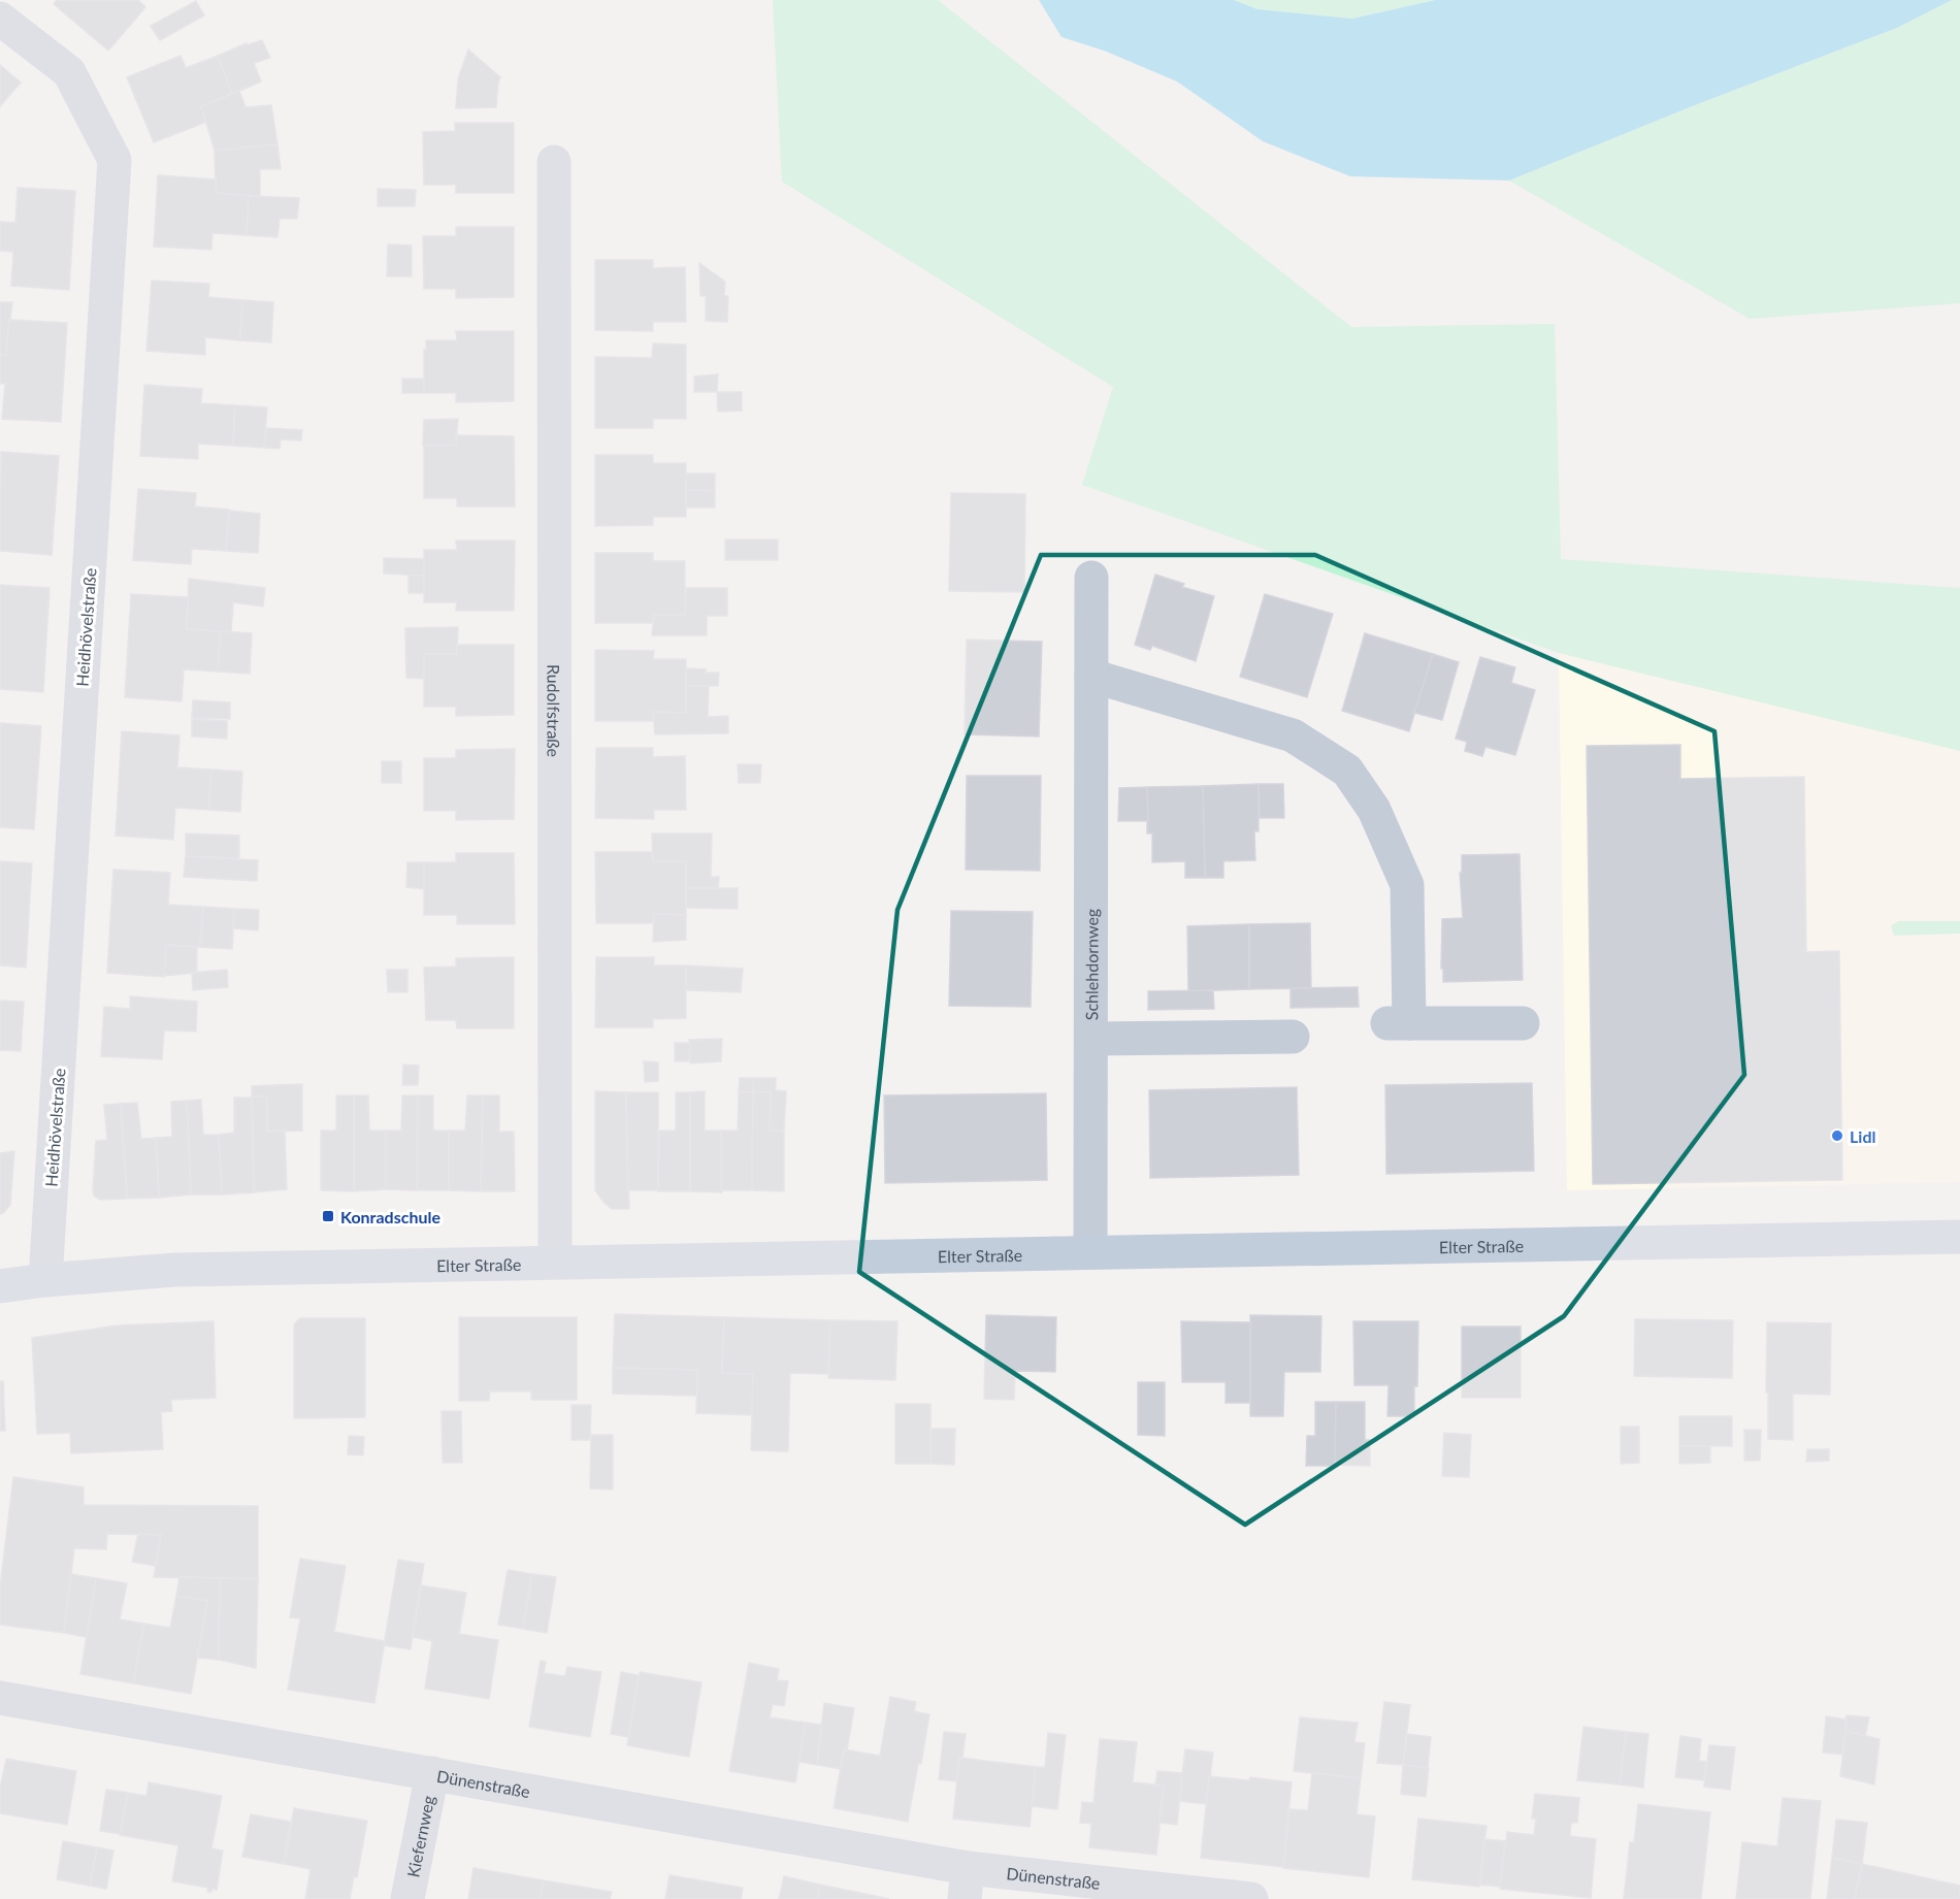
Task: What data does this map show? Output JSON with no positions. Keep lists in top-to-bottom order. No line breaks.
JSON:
{"streets":{"main road":["Elter Straße"],"street":["Heidhövelstraße","Rudolfstraße","Schlehdornweg","Dünenstraße","Kiefernweg"]},"crossings":[["Heidhövelstraße","Elter Straße"],["Rudolfstraße","Elter Straße"],["Schlehdornweg","Elter Straße"],["Dünenstraße","Kiefernweg"]],"places":{"other":["Lidl"],"transit":["Konradschule"]}}
